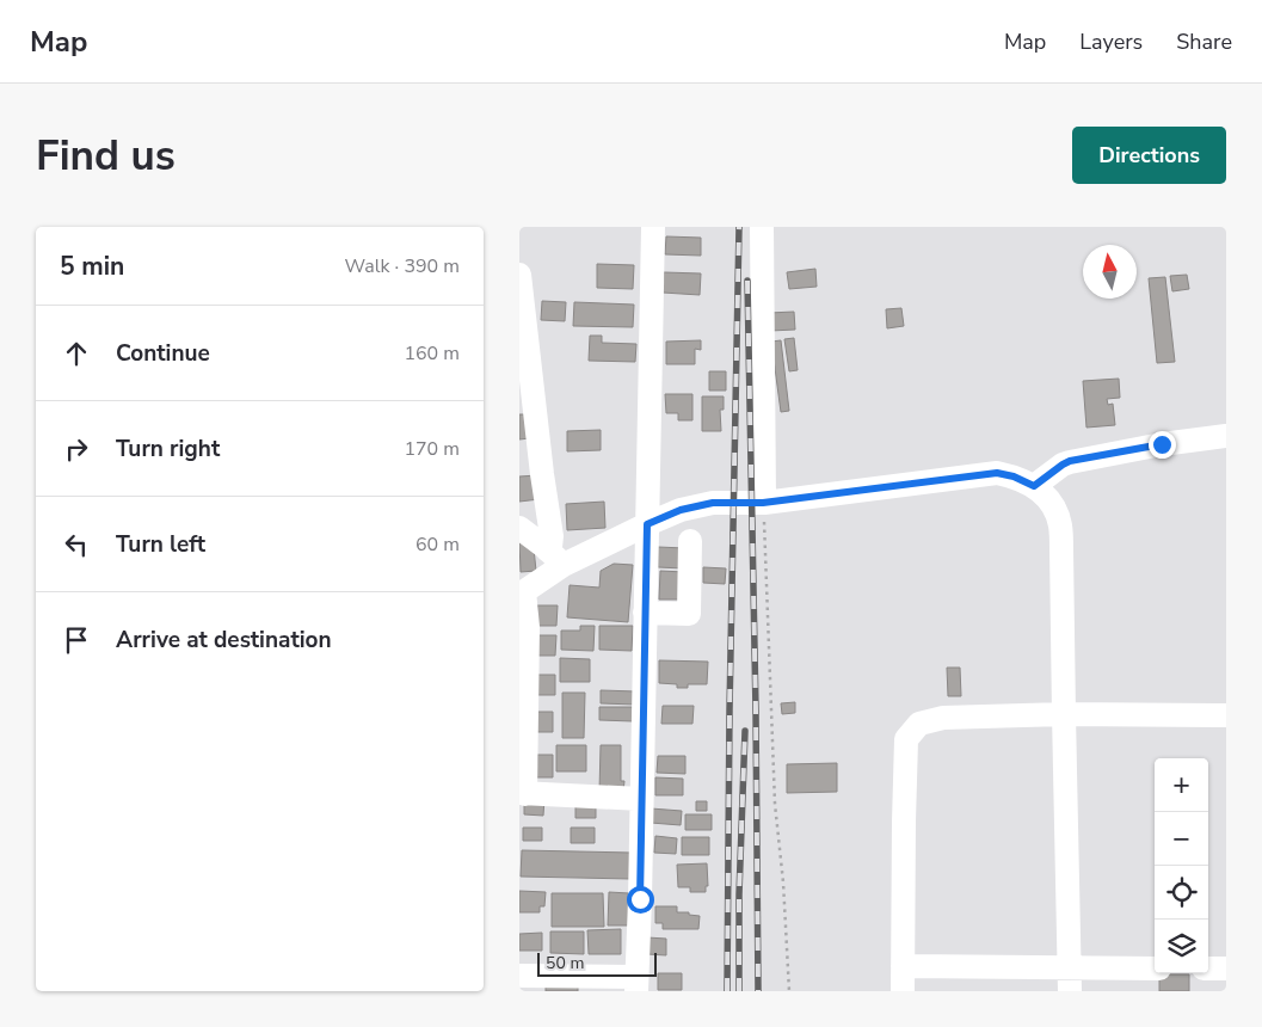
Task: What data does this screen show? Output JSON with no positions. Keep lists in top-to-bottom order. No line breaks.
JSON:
{"scale_bar":"50 m","north":"top","page":{"header":"Map","nav":["Map","Layers","Share"],"buttons":"Directions","title":"Find us","heading":["5 min","Walk · 390 m"],"list":[["Continue","160 m"],["Turn right","170 m"],["Turn left","60 m"],"Arrive at destination"],"map_buttons":["+","−"],"scale":"50 m"}}
